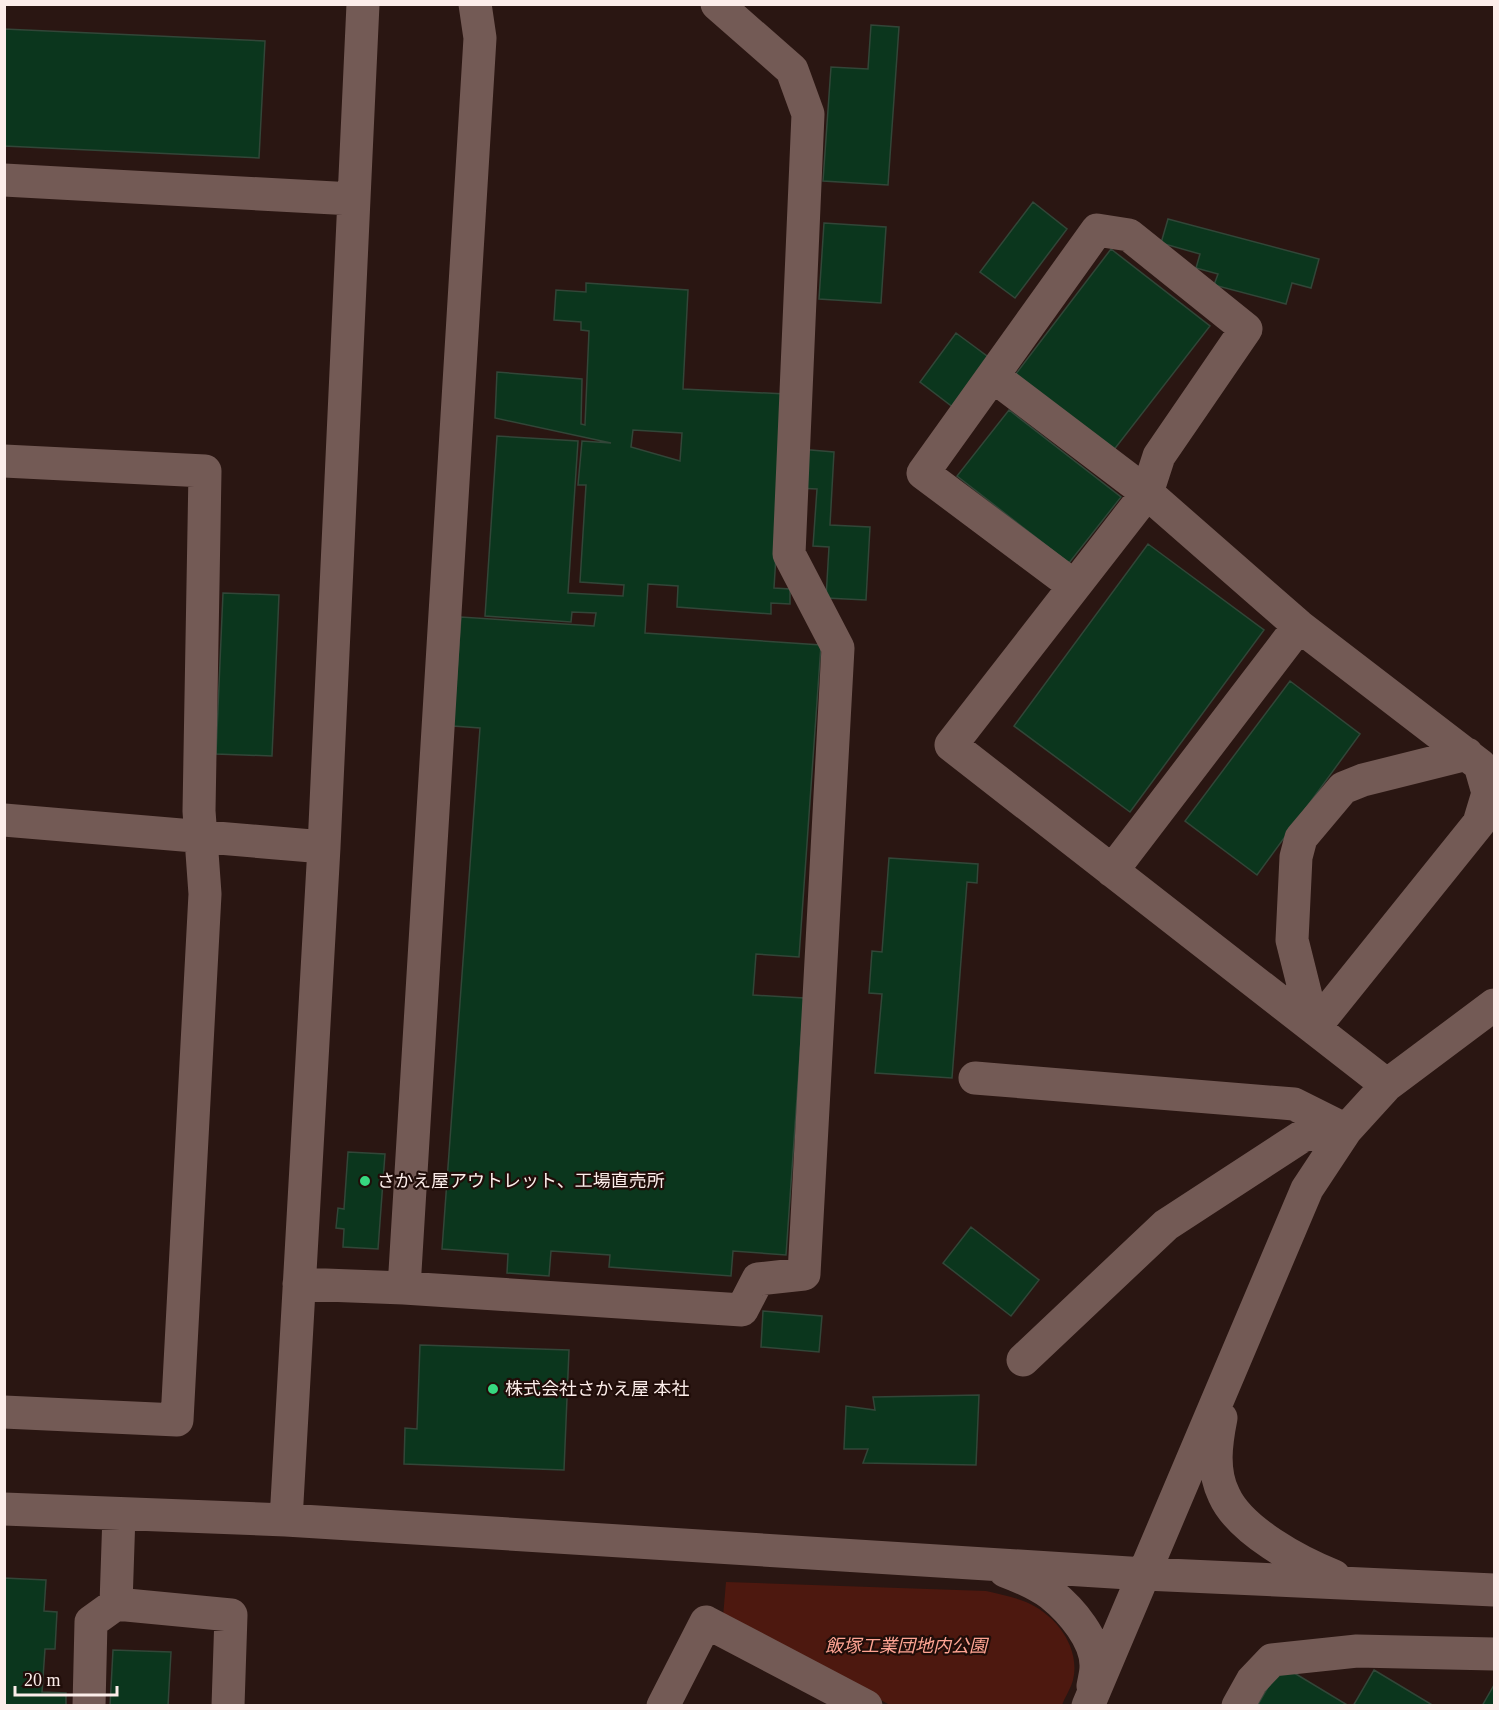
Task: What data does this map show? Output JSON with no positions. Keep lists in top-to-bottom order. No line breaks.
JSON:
{"parks":["飯塚工業団地内公園"],"places":["さかえ屋アウトレット、工場直売所","株式会社さかえ屋 本社"],"scale_bar":"20 m"}
